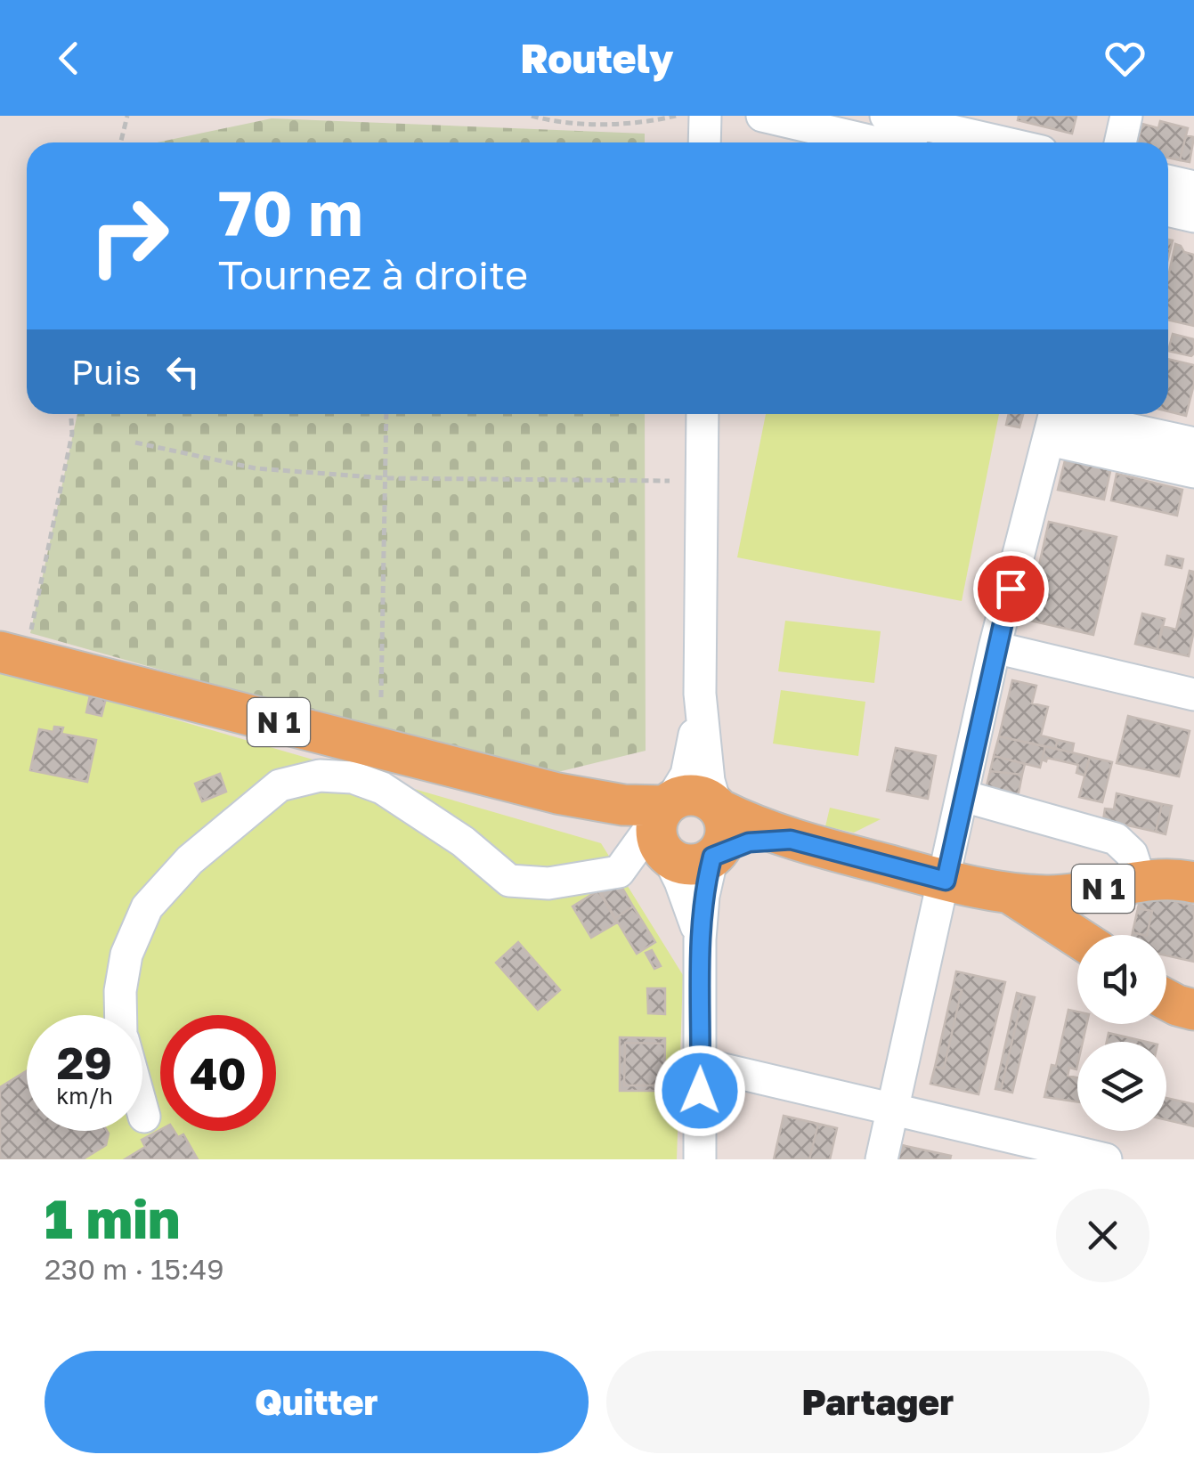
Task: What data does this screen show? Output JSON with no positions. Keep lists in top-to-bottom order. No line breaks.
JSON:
{"streets":{"main road":["N 1"]},"page":{"header":"Routely","turn":["70 m","Tournez à droite"],"then":"Puis","speed":"29 km/h","limit":"40","heading":["1 min","230 m · 15:49"],"buttons":["Quitter","Partager"]}}
